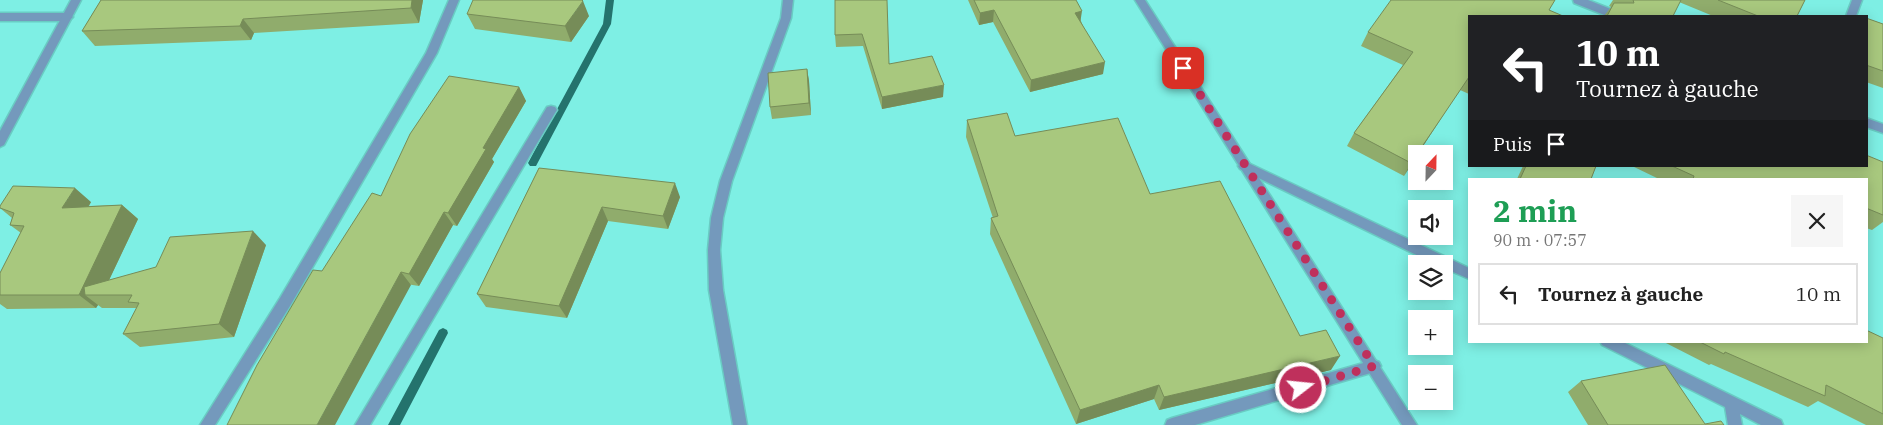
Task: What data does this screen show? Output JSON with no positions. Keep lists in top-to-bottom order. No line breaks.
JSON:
{"north":"top","page":{"turn":["10 m","Tournez à gauche"],"then":"Puis","map_buttons":["+","−"],"heading":["2 min","90 m · 07:57"],"list":[{"name":"Tournez à gauche","value":"10 m"}]}}
